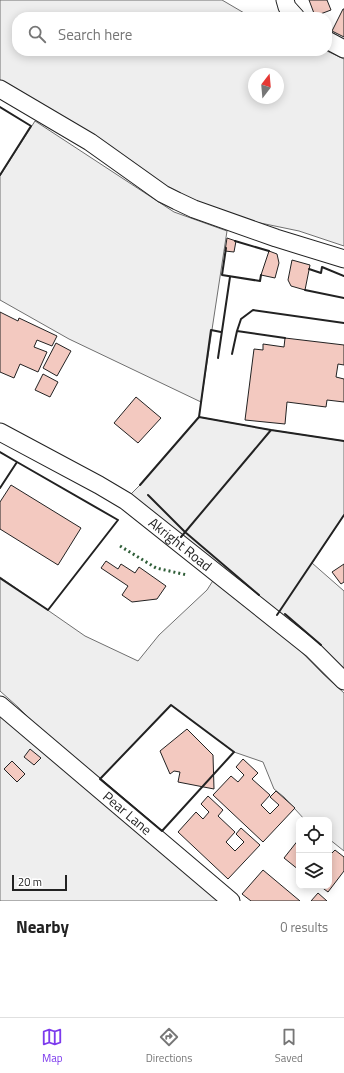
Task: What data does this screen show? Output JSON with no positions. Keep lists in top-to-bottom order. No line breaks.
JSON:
{"streets":{"street":["Akright Road","Pear Lane"]},"scale_bar":"20 m","north":"top","page":{"search":"Search here","scale":"20 m","heading":["Nearby","0 results"],"nav":["Map","Directions","Saved"]}}
